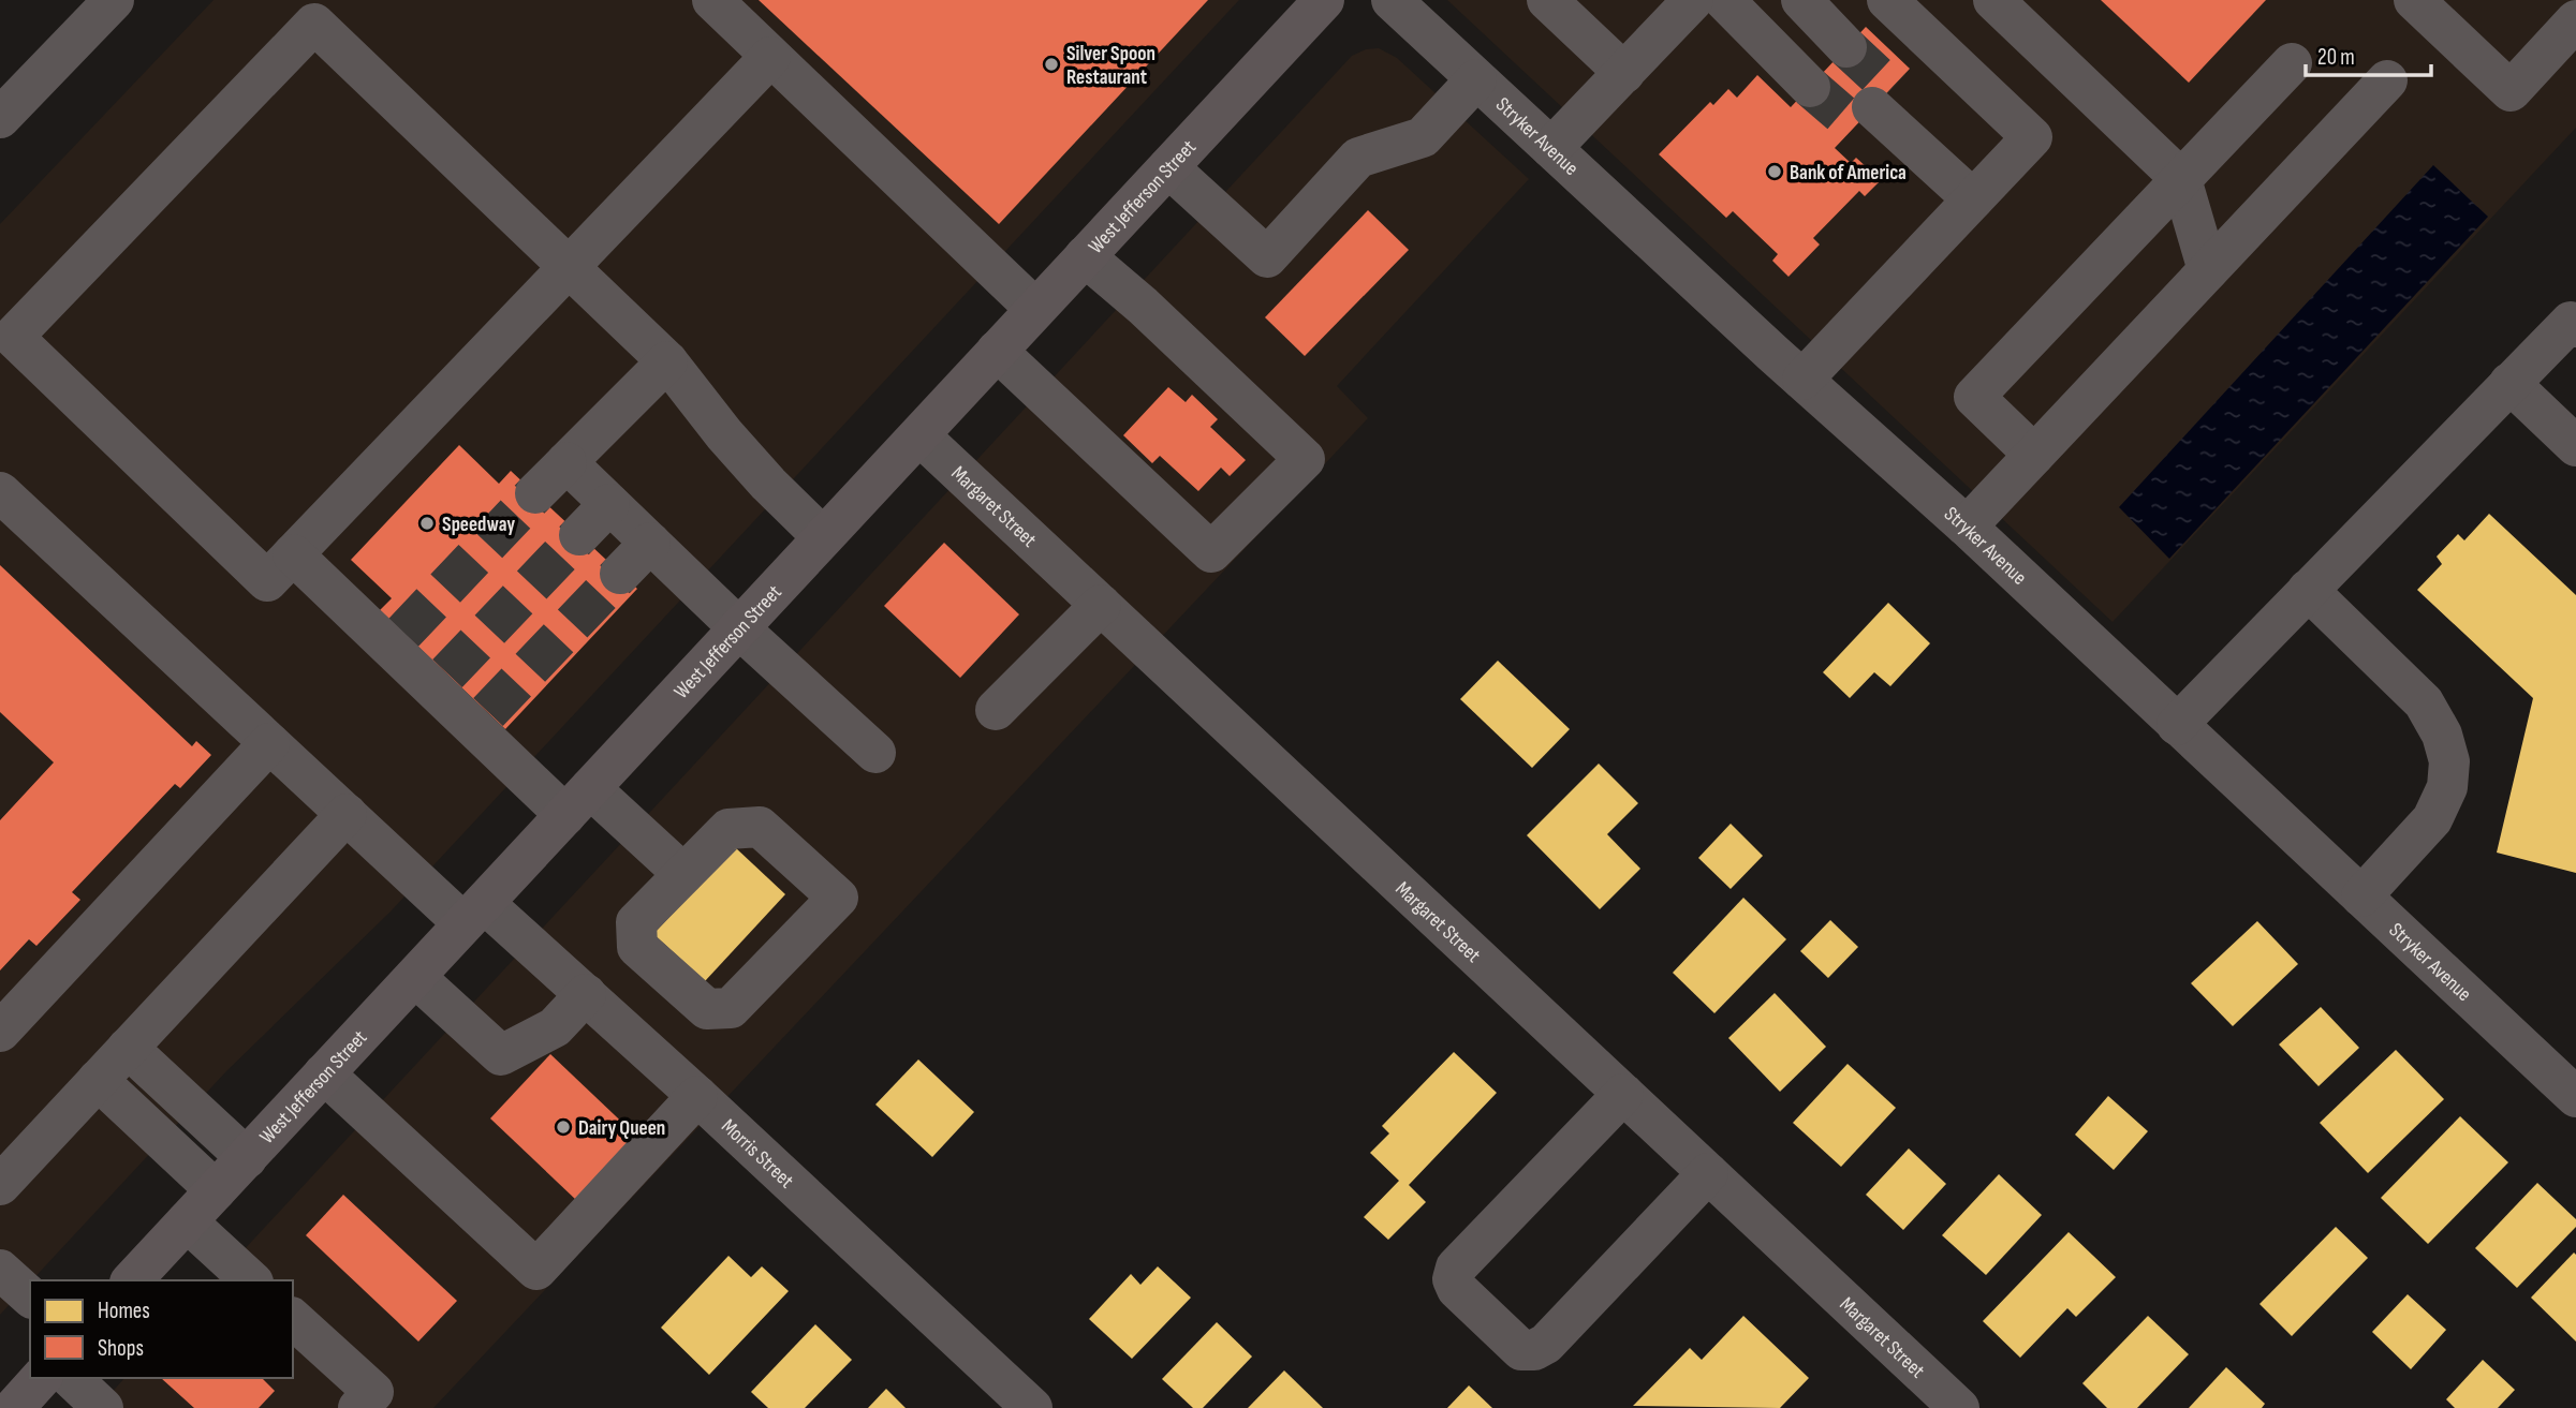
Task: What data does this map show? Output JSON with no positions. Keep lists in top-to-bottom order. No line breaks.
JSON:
{"streets":{"main road":["West Jefferson Street"],"street":["Stryker Avenue","Margaret Street","Morris Street"]},"crossings":[["West Jefferson Street","Margaret Street"],["West Jefferson Street","Morris Street"]],"places":["Silver Spoon Restaurant","Bank of America","Speedway","Dairy Queen"],"legend":["Homes","Shops"],"scale_bar":"20 m"}
